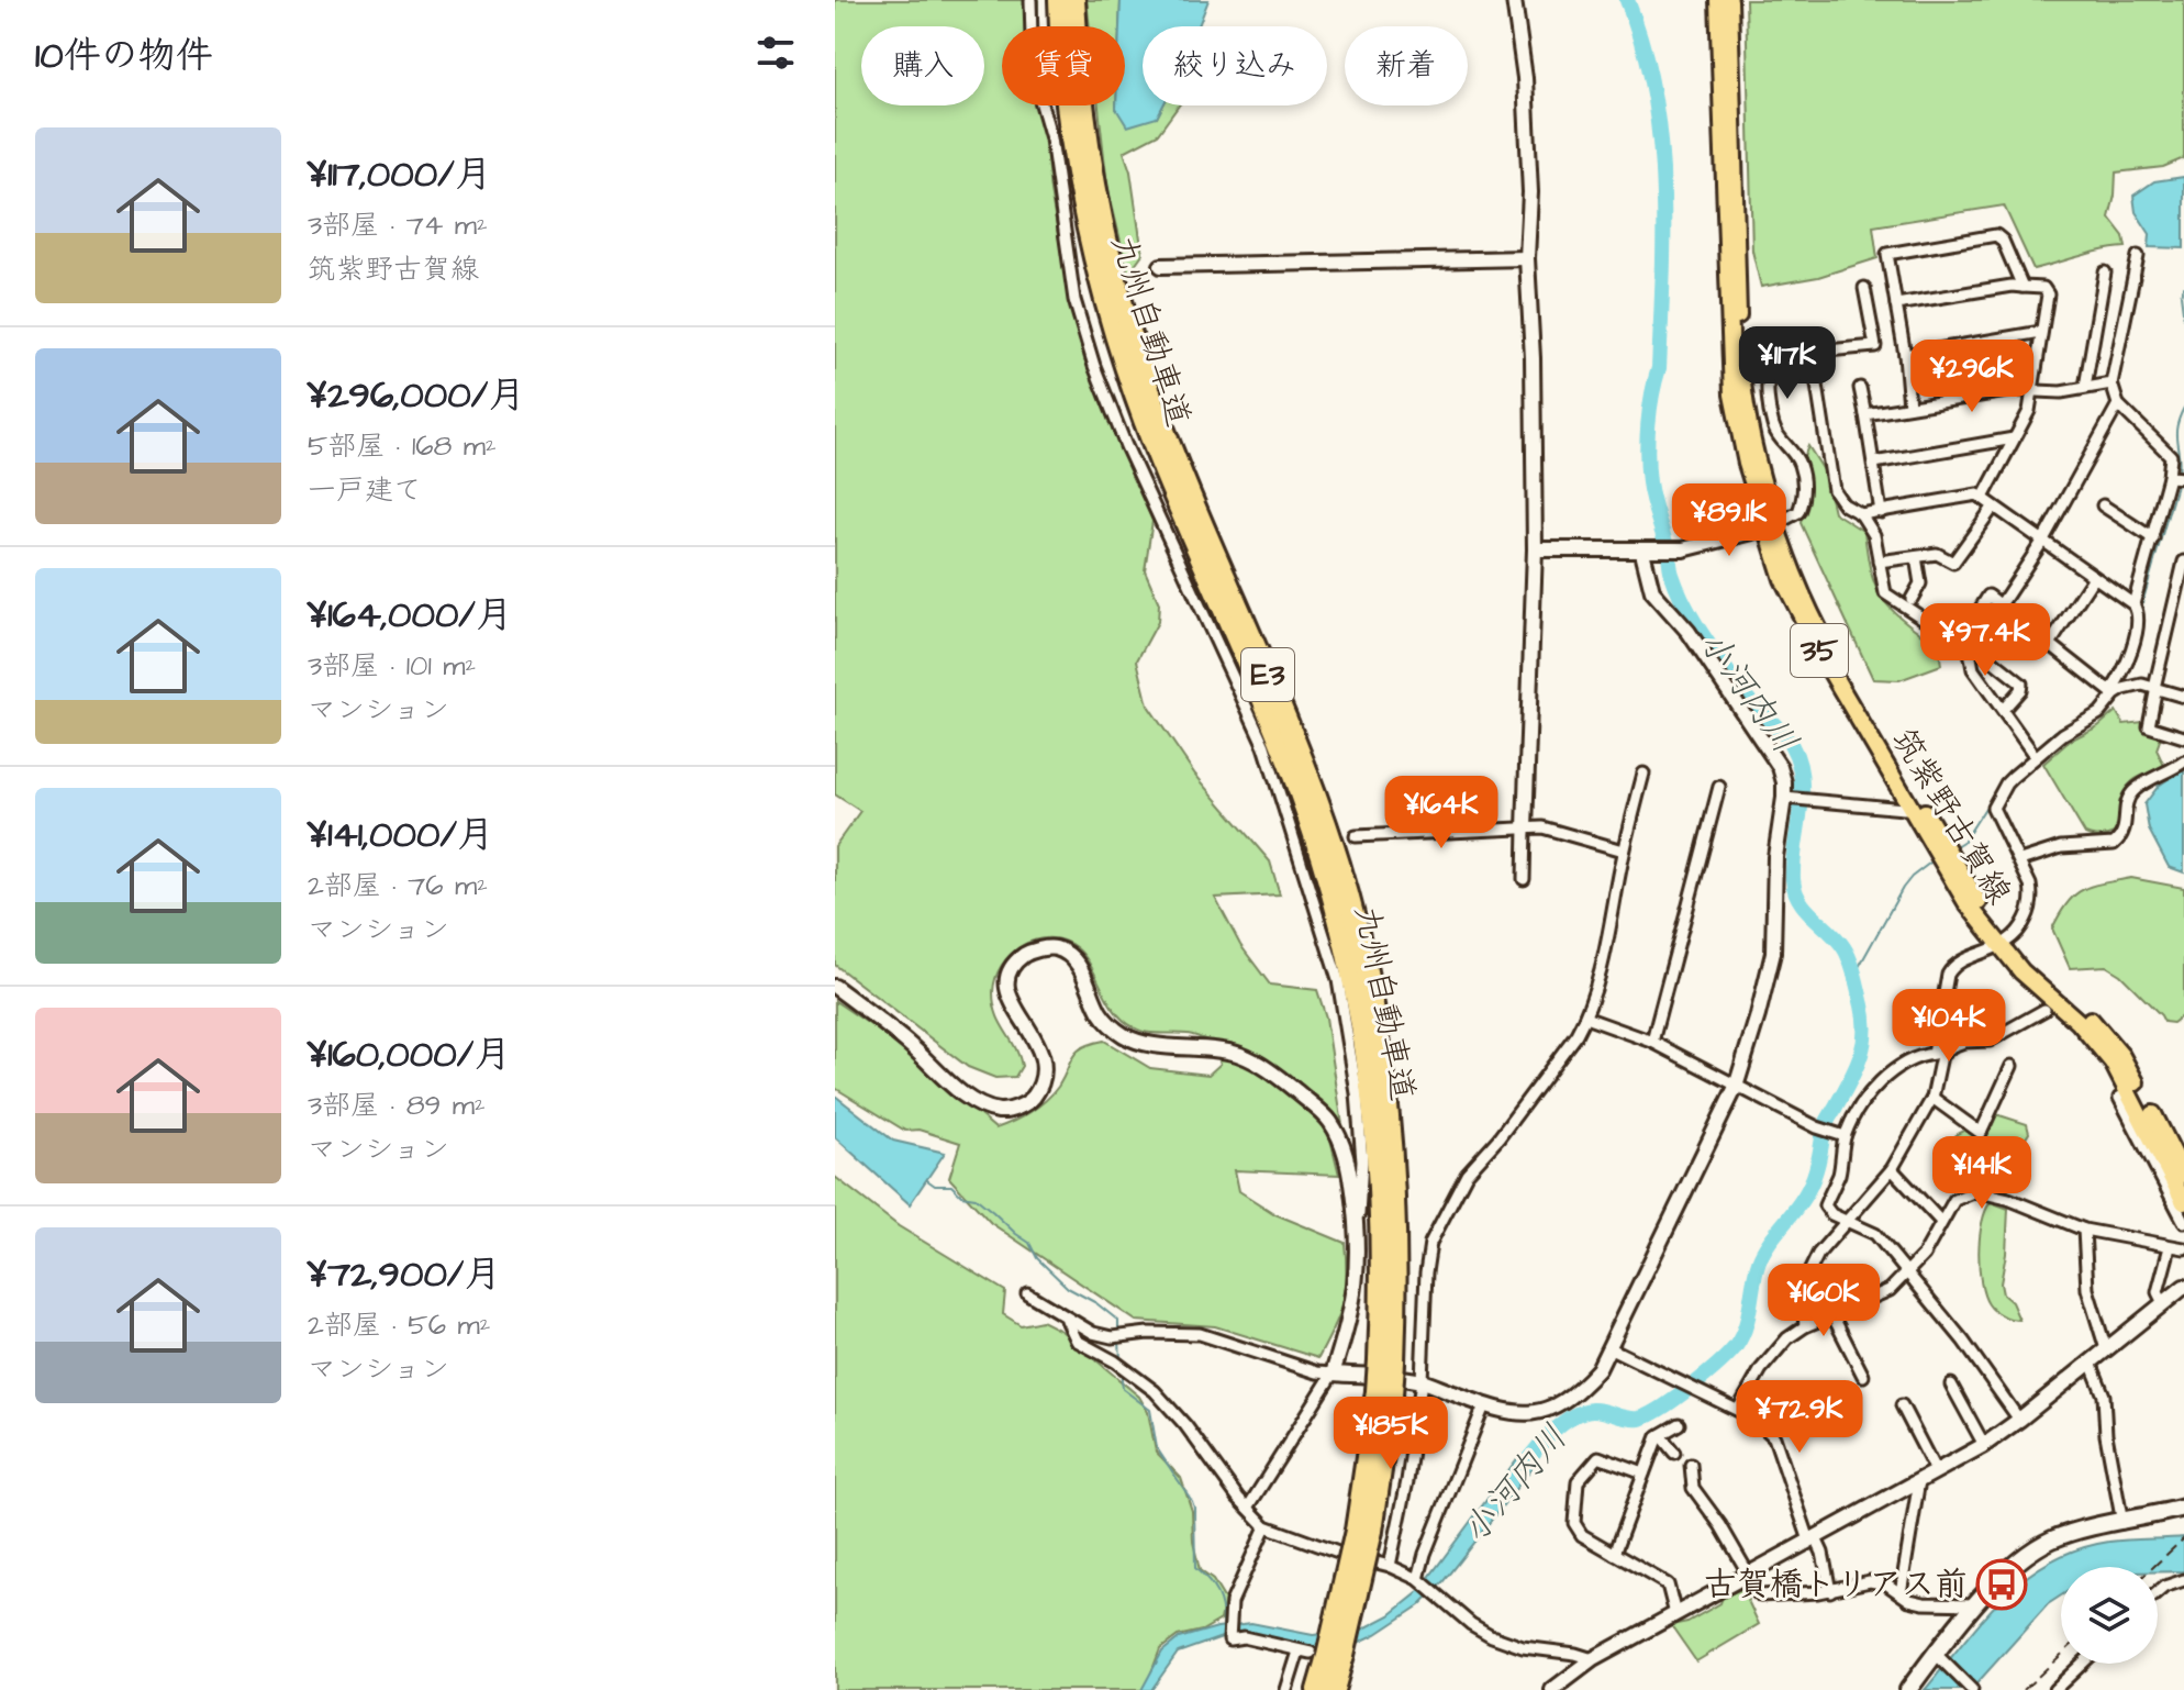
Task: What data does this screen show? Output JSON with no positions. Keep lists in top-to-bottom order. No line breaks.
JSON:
{"streets":{"highway":["九州自動車道","E3"],"main road":["35","筑紫野古賀線"]},"water":["小河内川"],"places":{"bus stop":["古賀橋トリアス前"]},"page":{"heading":"10件の物件","chip":["購入","賃貸","絞り込み","新着"],"list":[{"name":"¥117,000/月","note":"3部屋 · 74 m² · 筑紫野古賀線"},{"name":"¥296,000/月","note":"5部屋 · 168 m² · 一戸建て"},{"name":"¥164,000/月","note":"3部屋 · 101 m² · マンション"},{"name":"¥141,000/月","note":"2部屋 · 76 m² · マンション"},{"name":"¥160,000/月","note":"3部屋 · 89 m² · マンション"},{"name":"¥72,900/月","note":"2部屋 · 56 m² · マンション"}],"price":["¥117K","¥296K","¥89.1K","¥97.4K","¥164K","¥104K","¥141K","¥160K","¥72.9K","¥185K"]}}
